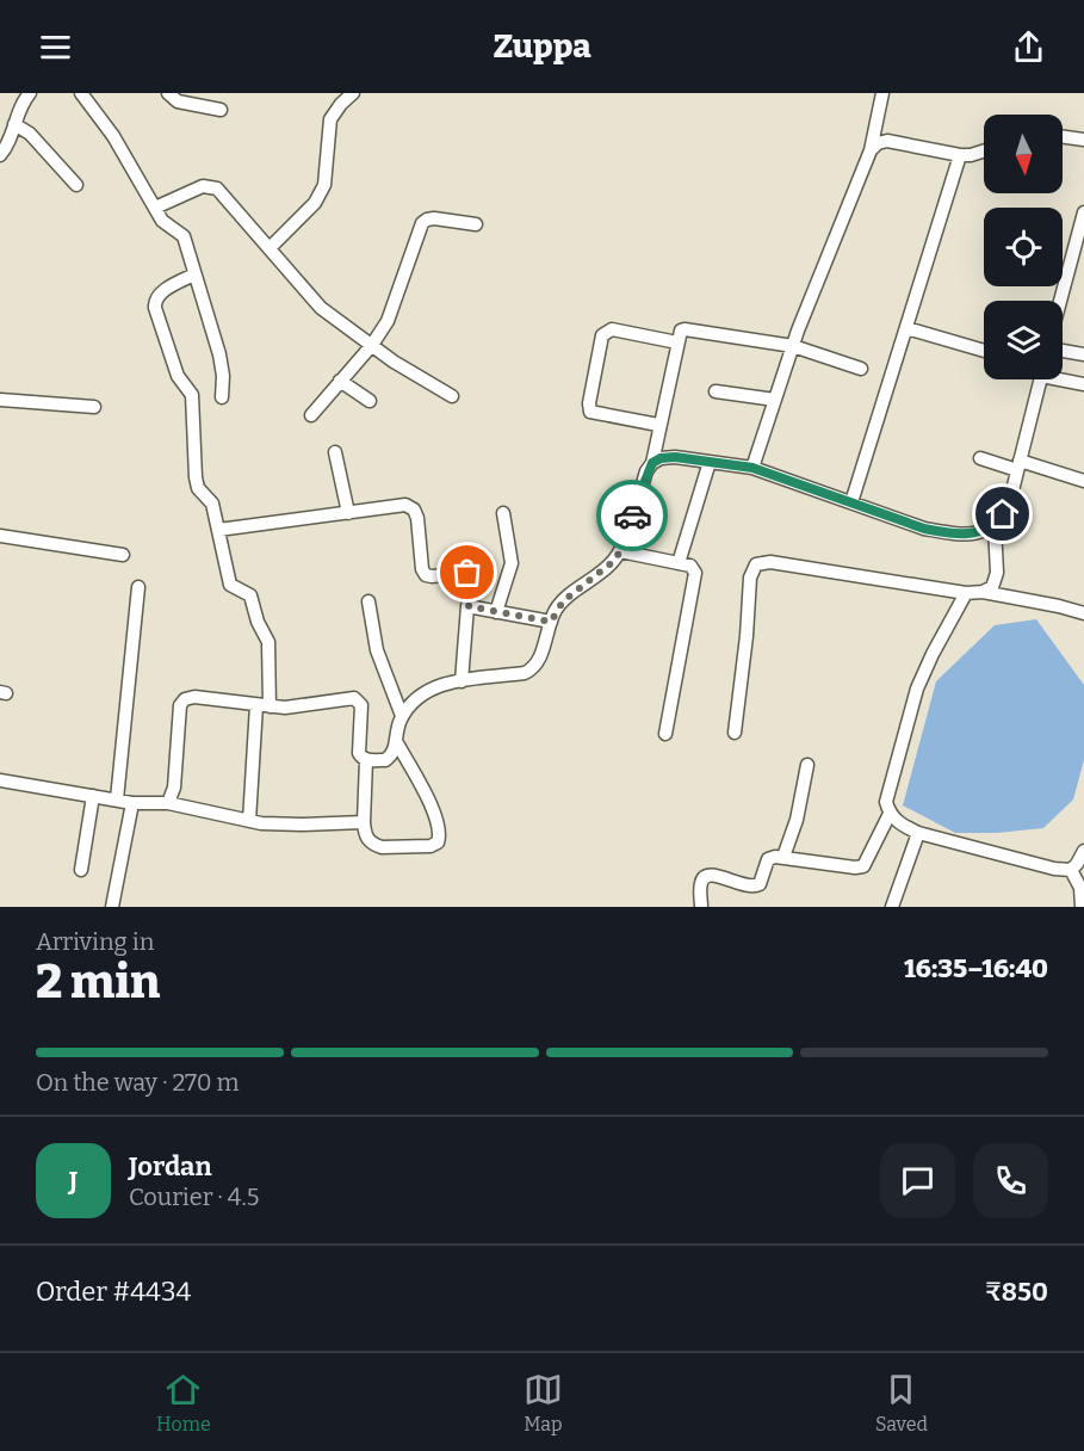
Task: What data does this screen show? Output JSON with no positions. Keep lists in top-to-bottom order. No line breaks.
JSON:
{"north":"bottom","page":{"header":"Zuppa","heading":["2 min","Arriving in","16:35–16:40"],"panel":["Jordan","Courier · 4.5","Order #4434","₹850"],"bar":"On the way · 270 m","round":"J","tabs":["Home","Map","Saved"]}}
